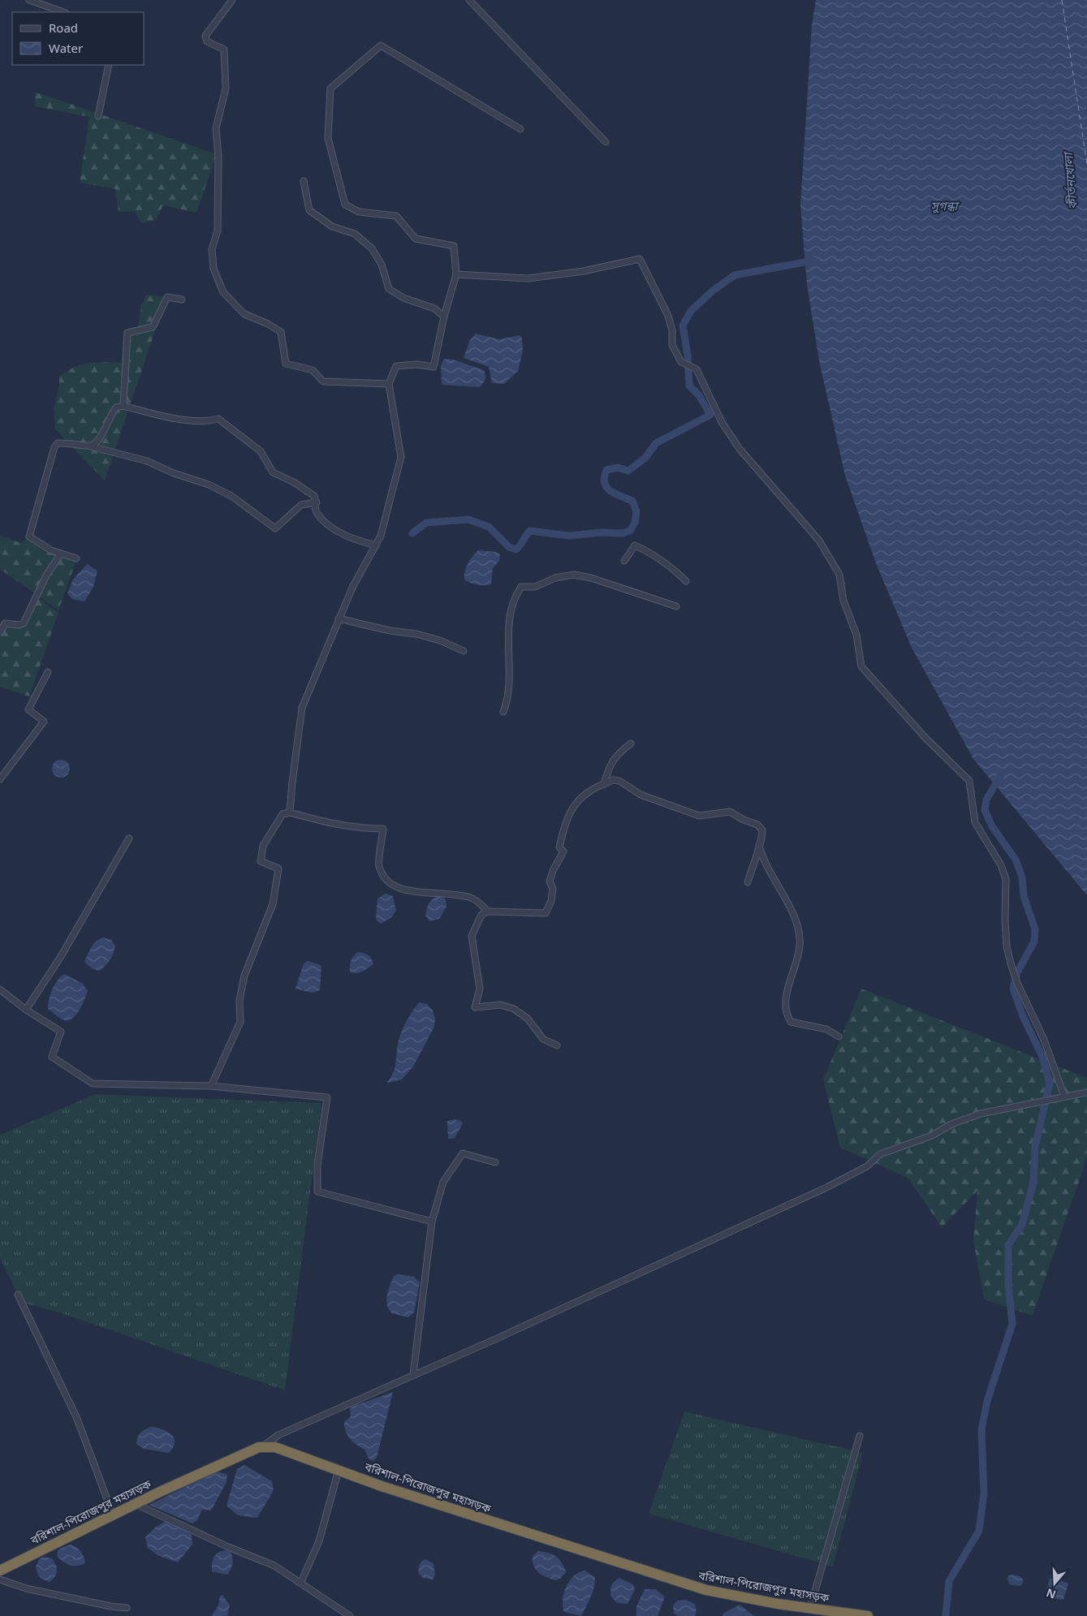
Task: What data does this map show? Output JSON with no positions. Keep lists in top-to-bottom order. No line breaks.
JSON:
{"streets":{"highway":["বরিশাল-পিরোজপুর মহাসড়ক"]},"water":["কীর্তনখোলা","সুগন্ধা"],"legend":["Road","Water"],"north":"bottom"}
